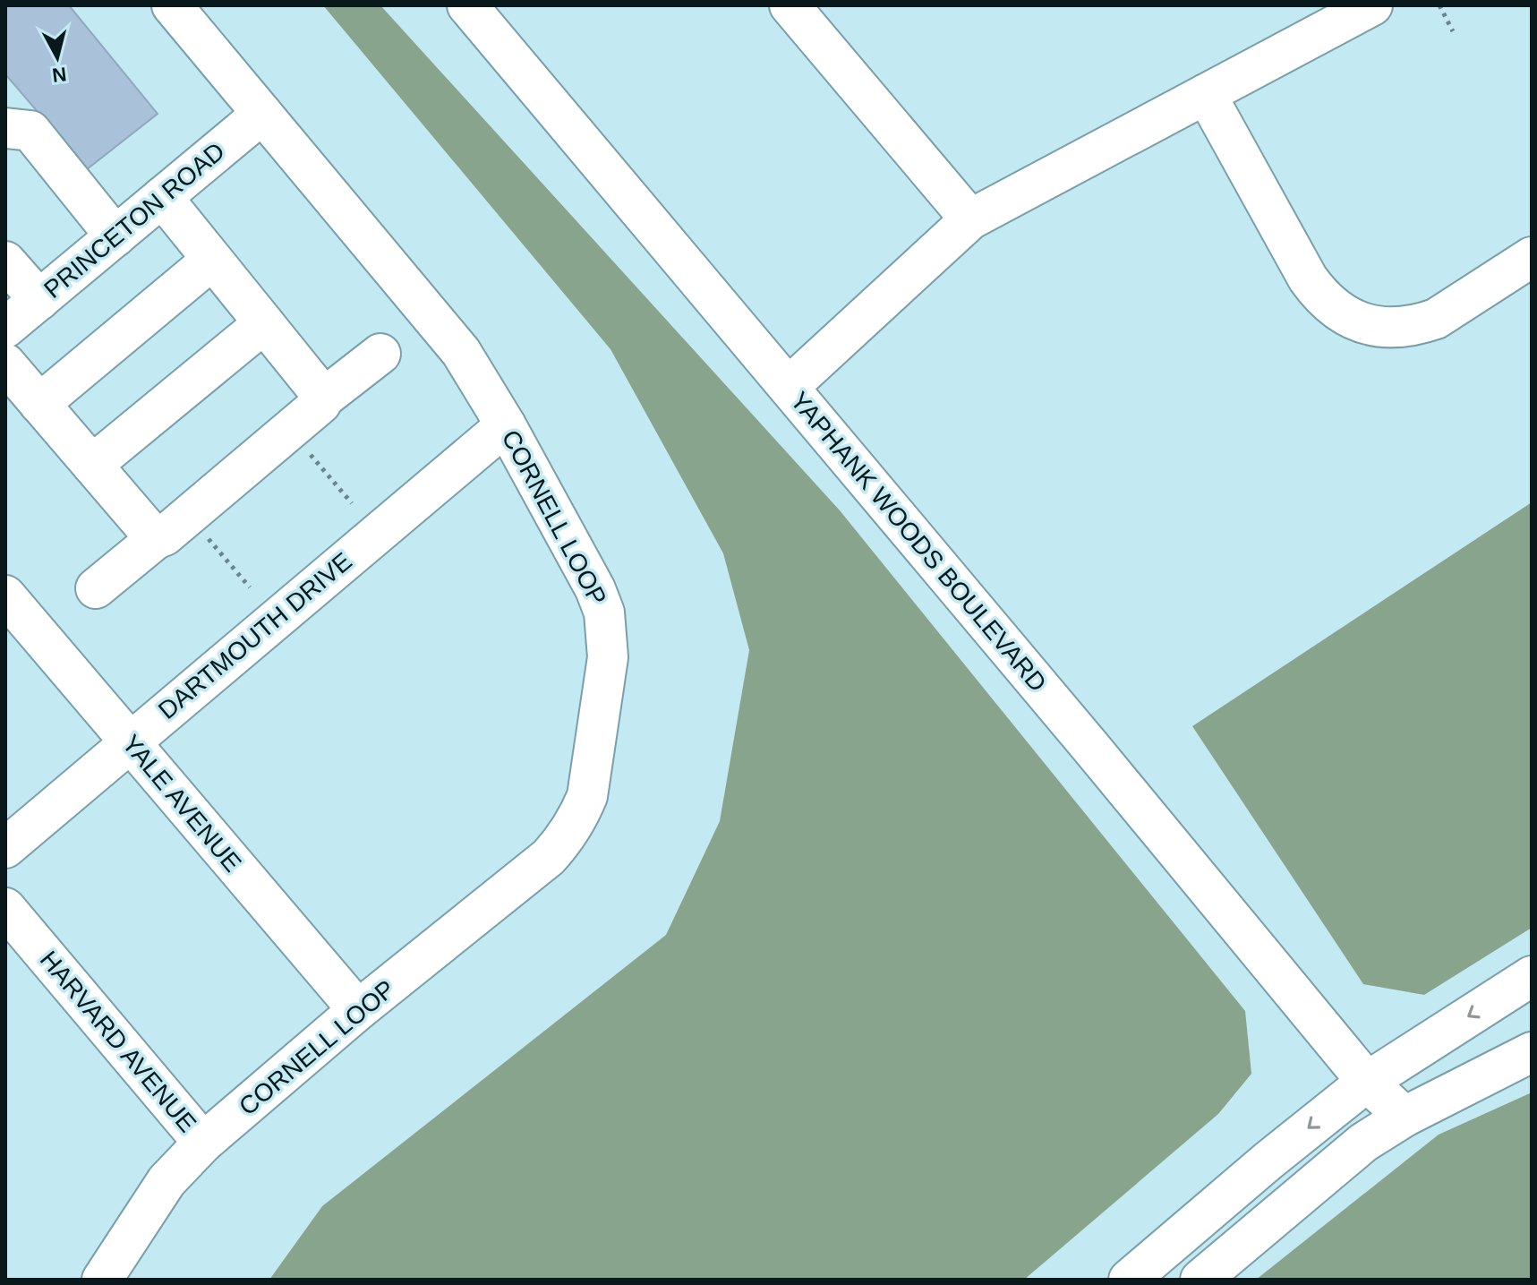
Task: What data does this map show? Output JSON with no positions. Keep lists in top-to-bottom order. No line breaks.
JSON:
{"streets":{"street":["PRINCETON ROAD","CORNELL LOOP","YAPHANK WOODS BOULEVARD","DARTMOUTH DRIVE","YALE AVENUE","HARVARD AVENUE"]},"crossings":[["PRINCETON ROAD","CORNELL LOOP"],["CORNELL LOOP","DARTMOUTH DRIVE"],["CORNELL LOOP","YALE AVENUE"],["CORNELL LOOP","HARVARD AVENUE"],["DARTMOUTH DRIVE","YALE AVENUE"]],"north":"bottom"}
